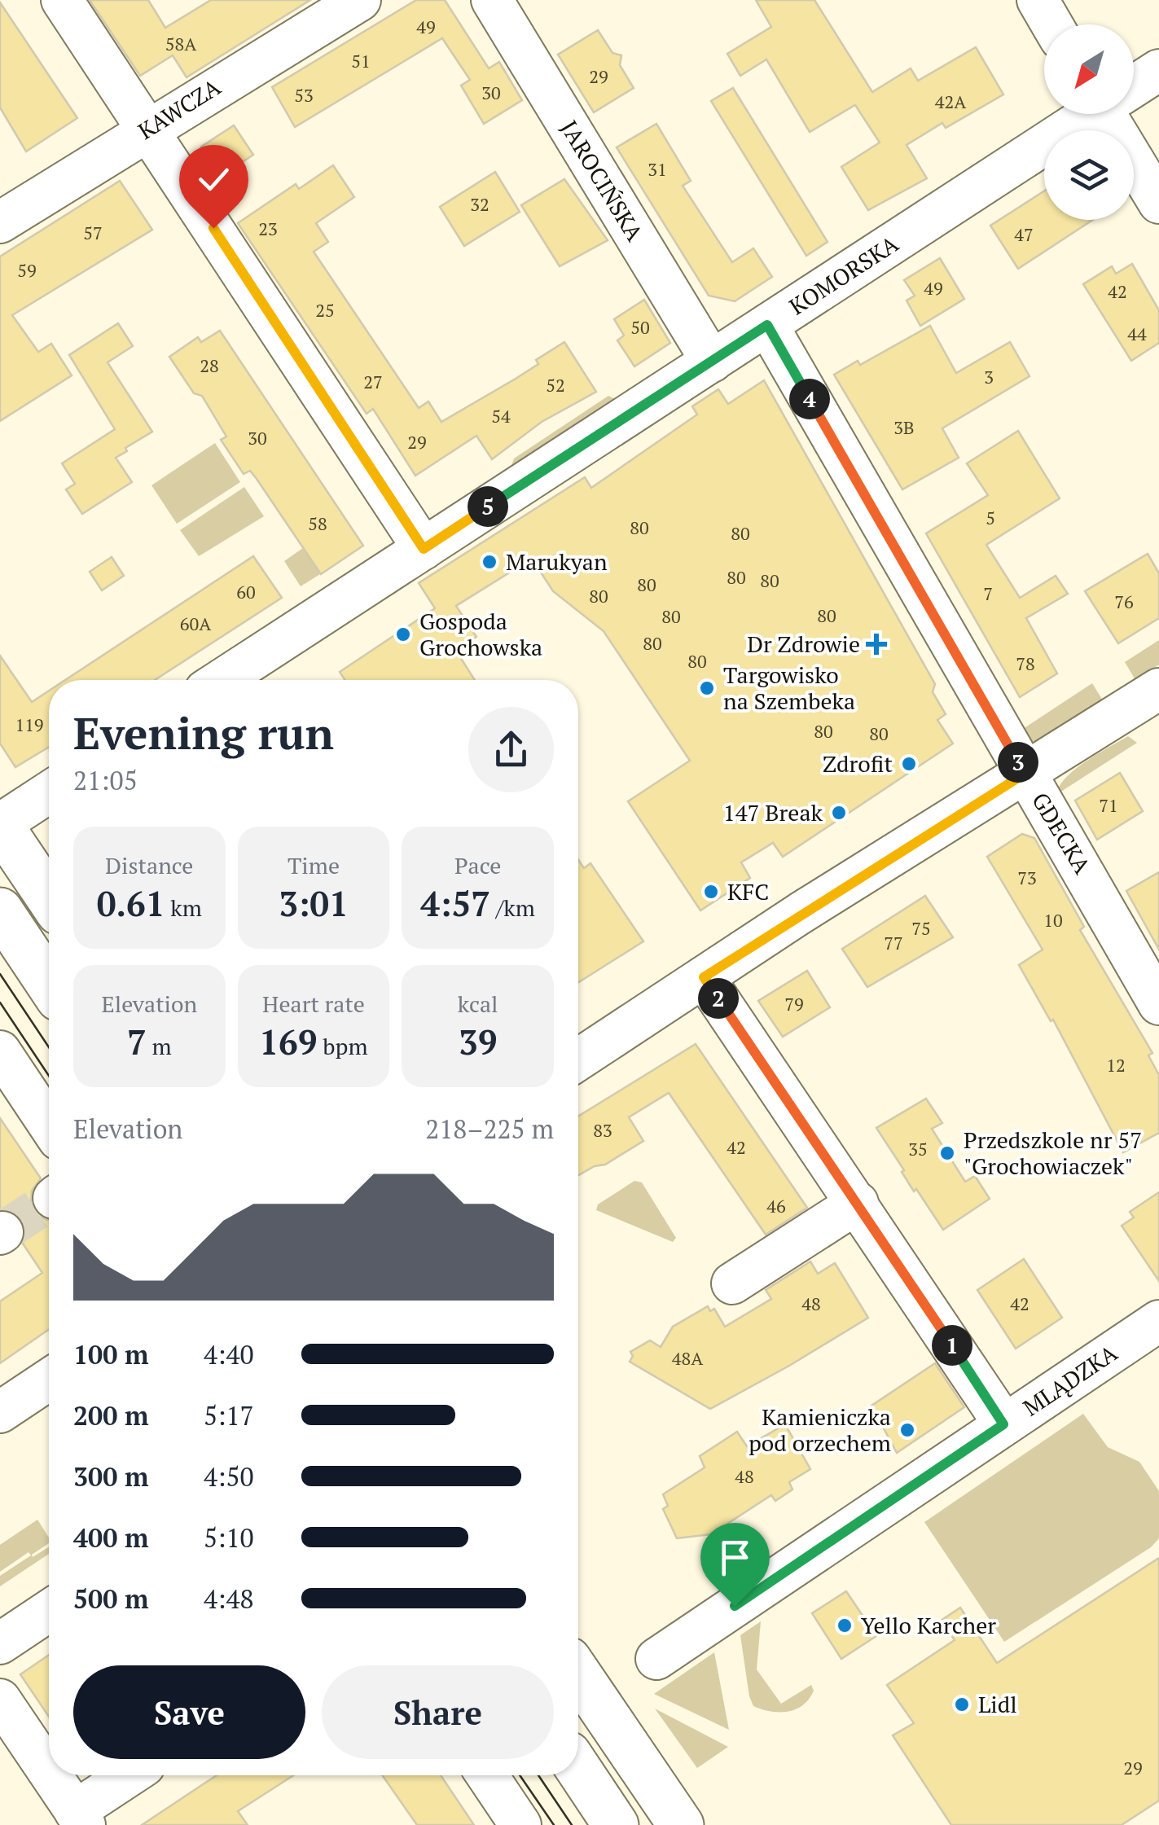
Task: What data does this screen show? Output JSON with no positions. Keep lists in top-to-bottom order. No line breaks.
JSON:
{"streets":{"street":["KAWCZA","JAROCIŃSKA","KOMORSKA","GDECKA","MLĄDZKA"]},"crossings":[["JAROCIŃSKA","KOMORSKA"],["KOMORSKA","GDECKA"]],"places":{"other":["Marukyan","Gospoda Grochowska","Targowisko na Szembeka","Zdrofit","147 Break","KFC","Przedszkole nr 57 \"Grochowiaczek\"","Kamieniczka pod orzechem","Yello Karcher","Lidl"],"health":["Dr Zdrowie"]},"house_numbers":["49","58A","51","29","30","53","42A","31","32","23","57","47","59","49","42","25","50","44","28","3","27","52","54","3B","30","29","5","58","80","80","80","80","80","60","7","80","76","80","80","60A","80","80","78","119","80","80","71","73","10","75","77","79","12","83","42","35","46","48","42","48A","48","29"],"north":"bottom left","page":{"pins":["4","5","3","2","1"],"heading":["Evening run","21:05"],"stats":[["Distance","0.61 km"],["Time","3:01"],["Pace","4:57 /km"],["Elevation","7 m"],["Heart rate","169 bpm"],["kcal","39"]],"chart":["Elevation","218–225 m"],"list":[{"name":"100 m","note":"4:40"},{"name":"200 m","note":"5:17"},{"name":"300 m","note":"4:50"},{"name":"400 m","note":"5:10"},{"name":"500 m","note":"4:48"}],"buttons":["Save","Share"]}}
